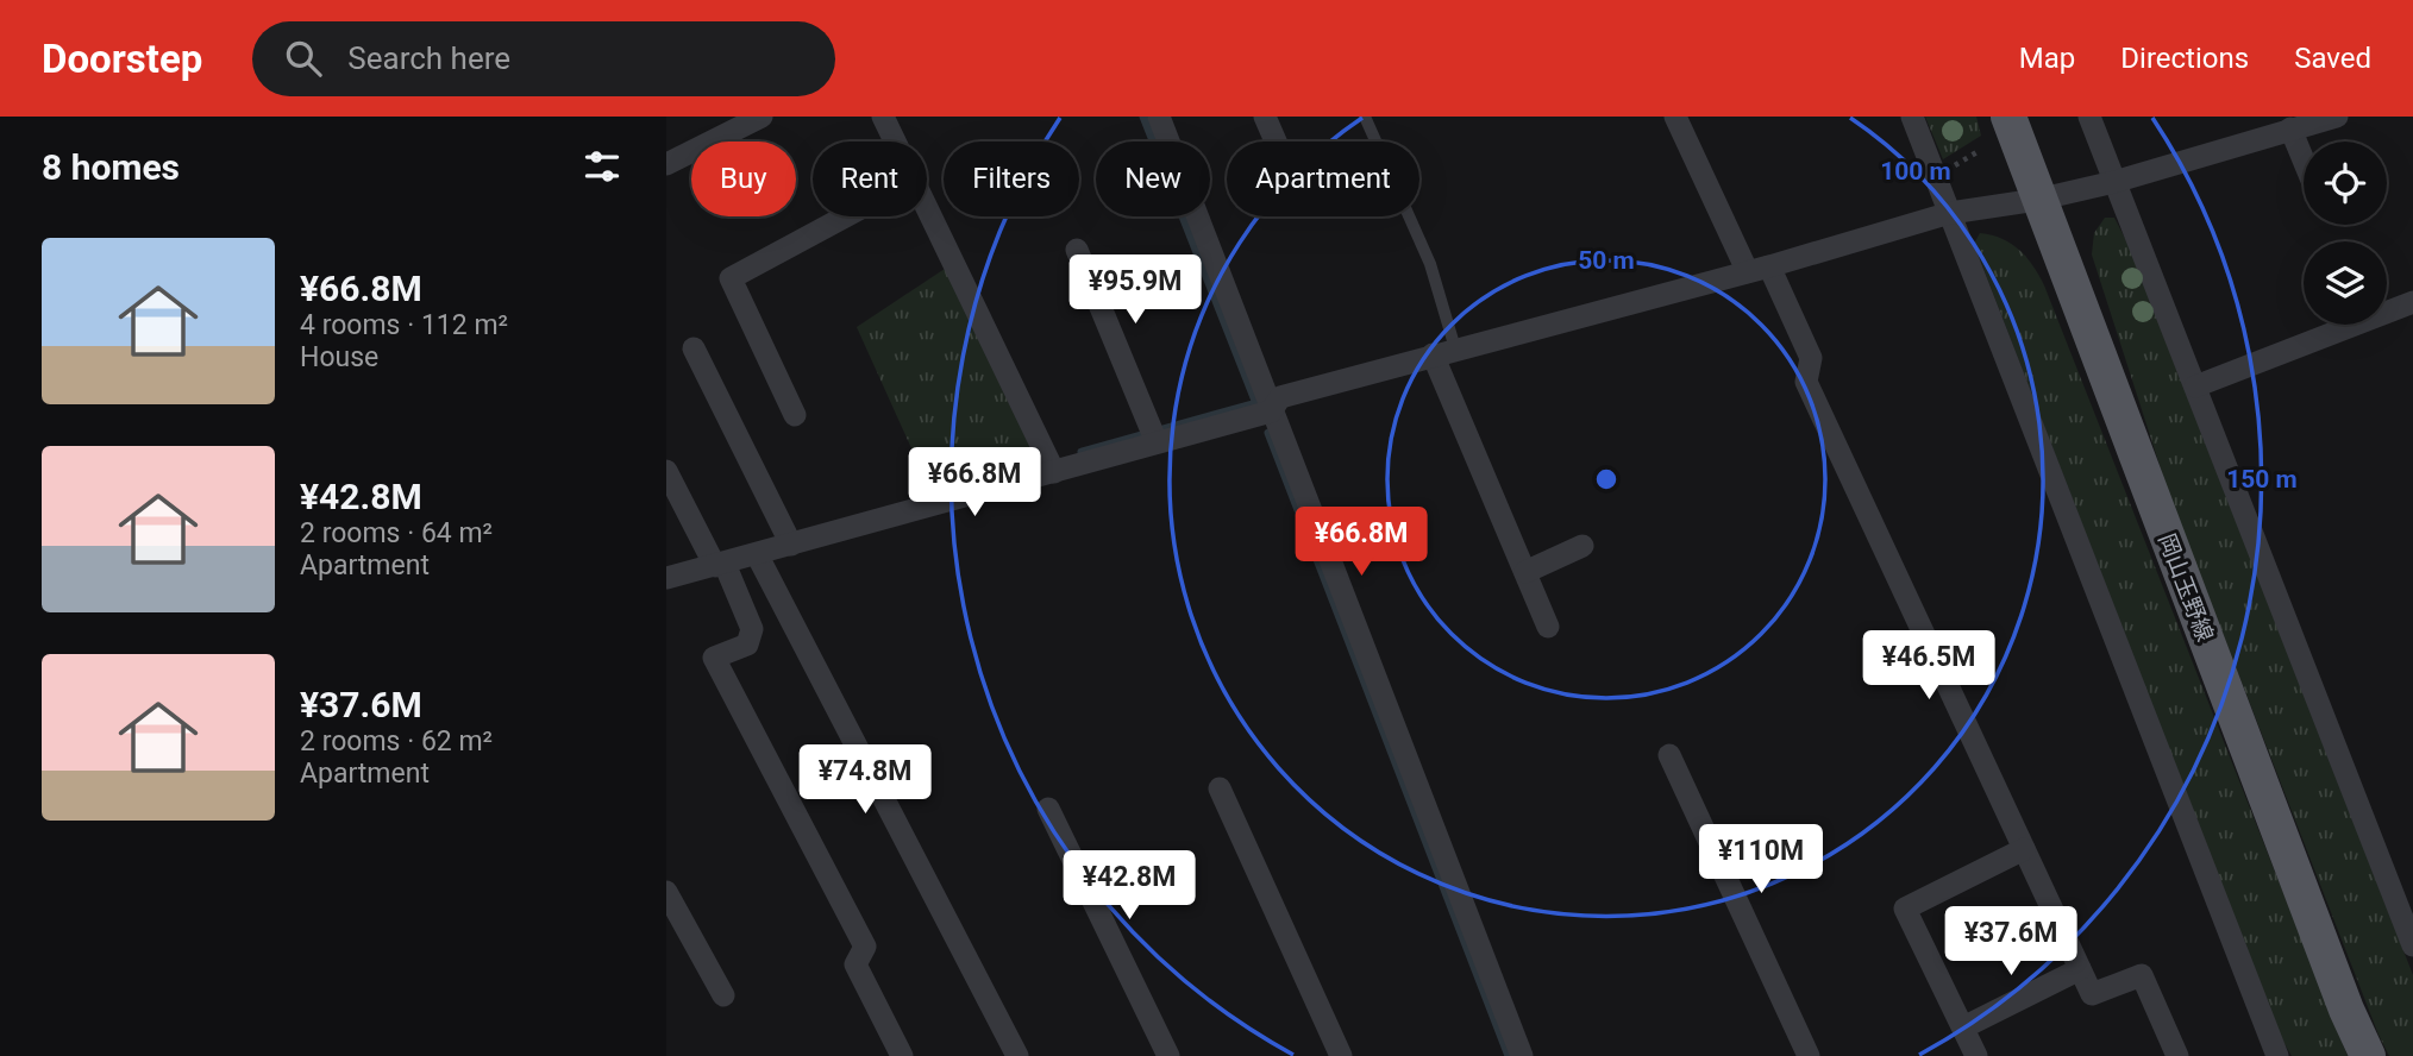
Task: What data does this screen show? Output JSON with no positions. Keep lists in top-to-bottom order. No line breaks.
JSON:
{"streets":{"main road":["岡山玉野線"]},"page":{"header":"Doorstep","search":"Search here","nav":["Map","Directions","Saved"],"heading":"8 homes","chip":["Buy","Rent","Filters","New","Apartment"],"list":[{"name":"¥66.8M","note":"4 rooms · 112 m² · House"},{"name":"¥42.8M","note":"2 rooms · 64 m² · Apartment"},{"name":"¥37.6M","note":"2 rooms · 62 m² · Apartment"}],"price":["¥95.9M","¥66.8M","¥66.8M","¥46.5M","¥74.8M","¥110M","¥42.8M","¥37.6M"]},"rings":["100 m","50 m","150 m"]}
